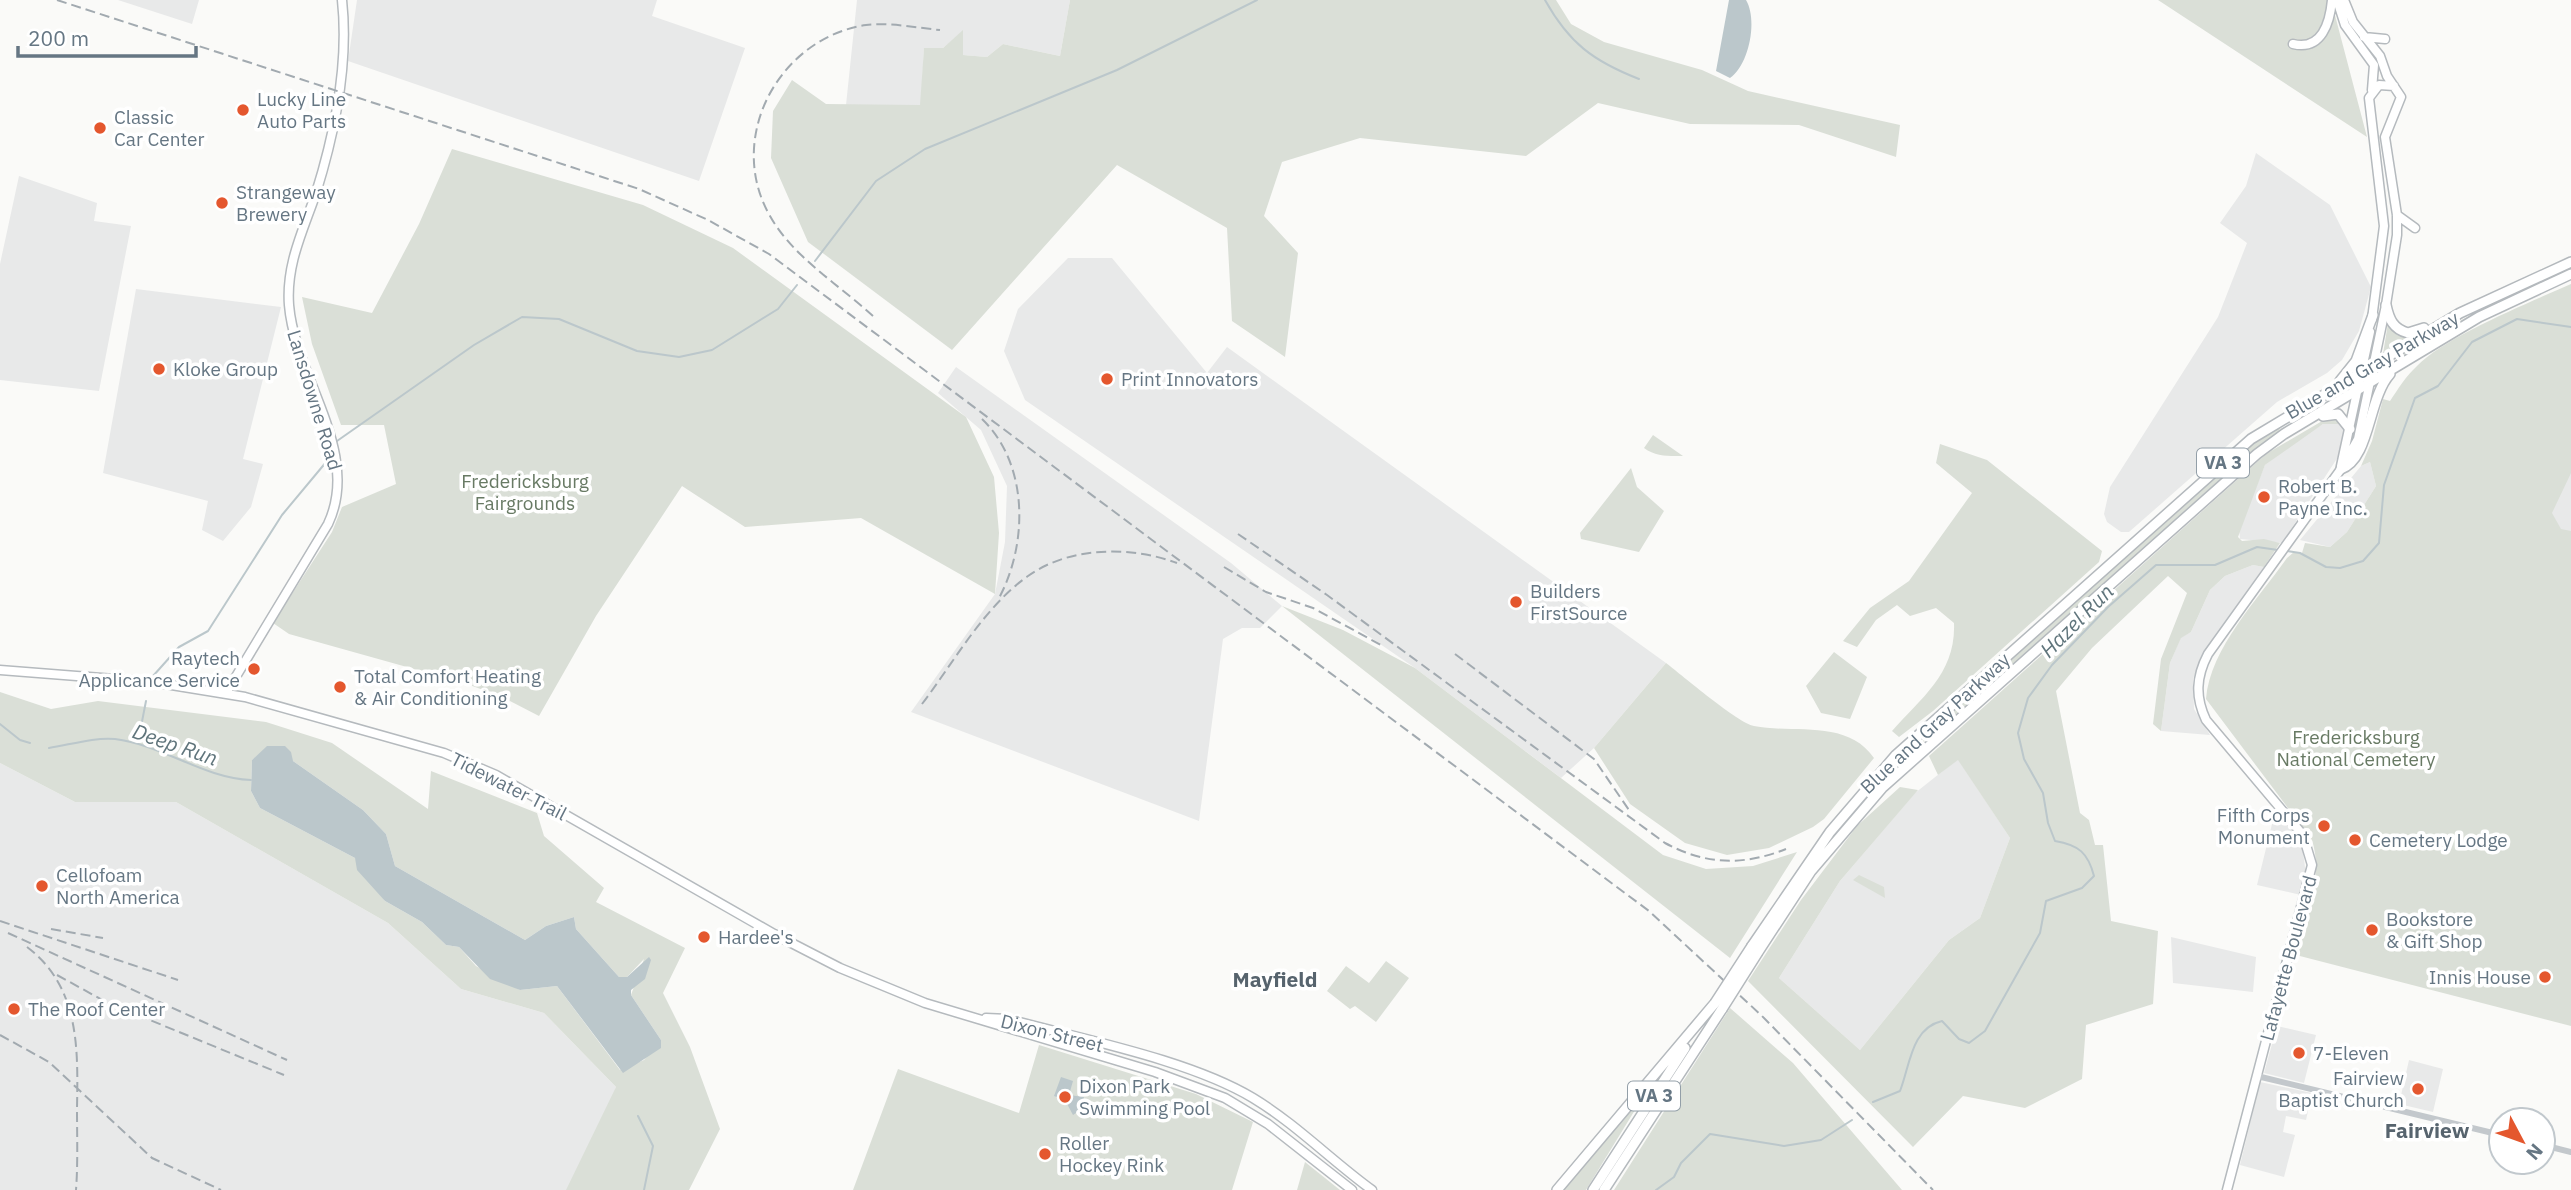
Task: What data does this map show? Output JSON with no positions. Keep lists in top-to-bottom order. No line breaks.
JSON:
{"streets":{"highway":["Blue and Gray Parkway","VA 3"],"main road":["Lansdowne Road","Tidewater Trail","Lafayette Boulevard","Dixon Street"]},"crossings":[["Blue and Gray Parkway","Lafayette Boulevard"],["Lansdowne Road","Tidewater Trail"],["Tidewater Trail","Dixon Street"]],"districts":["Mayfield","Fairview"],"water":["Hazel Run","Deep Run"],"parks":["Fredericksburg Fairgrounds","Fredericksburg National Cemetery"],"places":["Lucky Line Auto Parts","Classic Car Center","Strangeway Brewery","Kloke Group","Print Innovators","Robert B. Payne Inc.","Builders FirstSource","Raytech Applicance Service","Total Comfort Heating & Air Conditioning","Fifth Corps Monument","Cemetery Lodge","Cellofoam North America","Bookstore & Gift Shop","Hardee's","Innis House","The Roof Center","7-Eleven","Fairview Baptist Church","Dixon Park Swimming Pool","Roller Hockey Rink"],"scale_bar":"200 m","north":"bottom right"}
